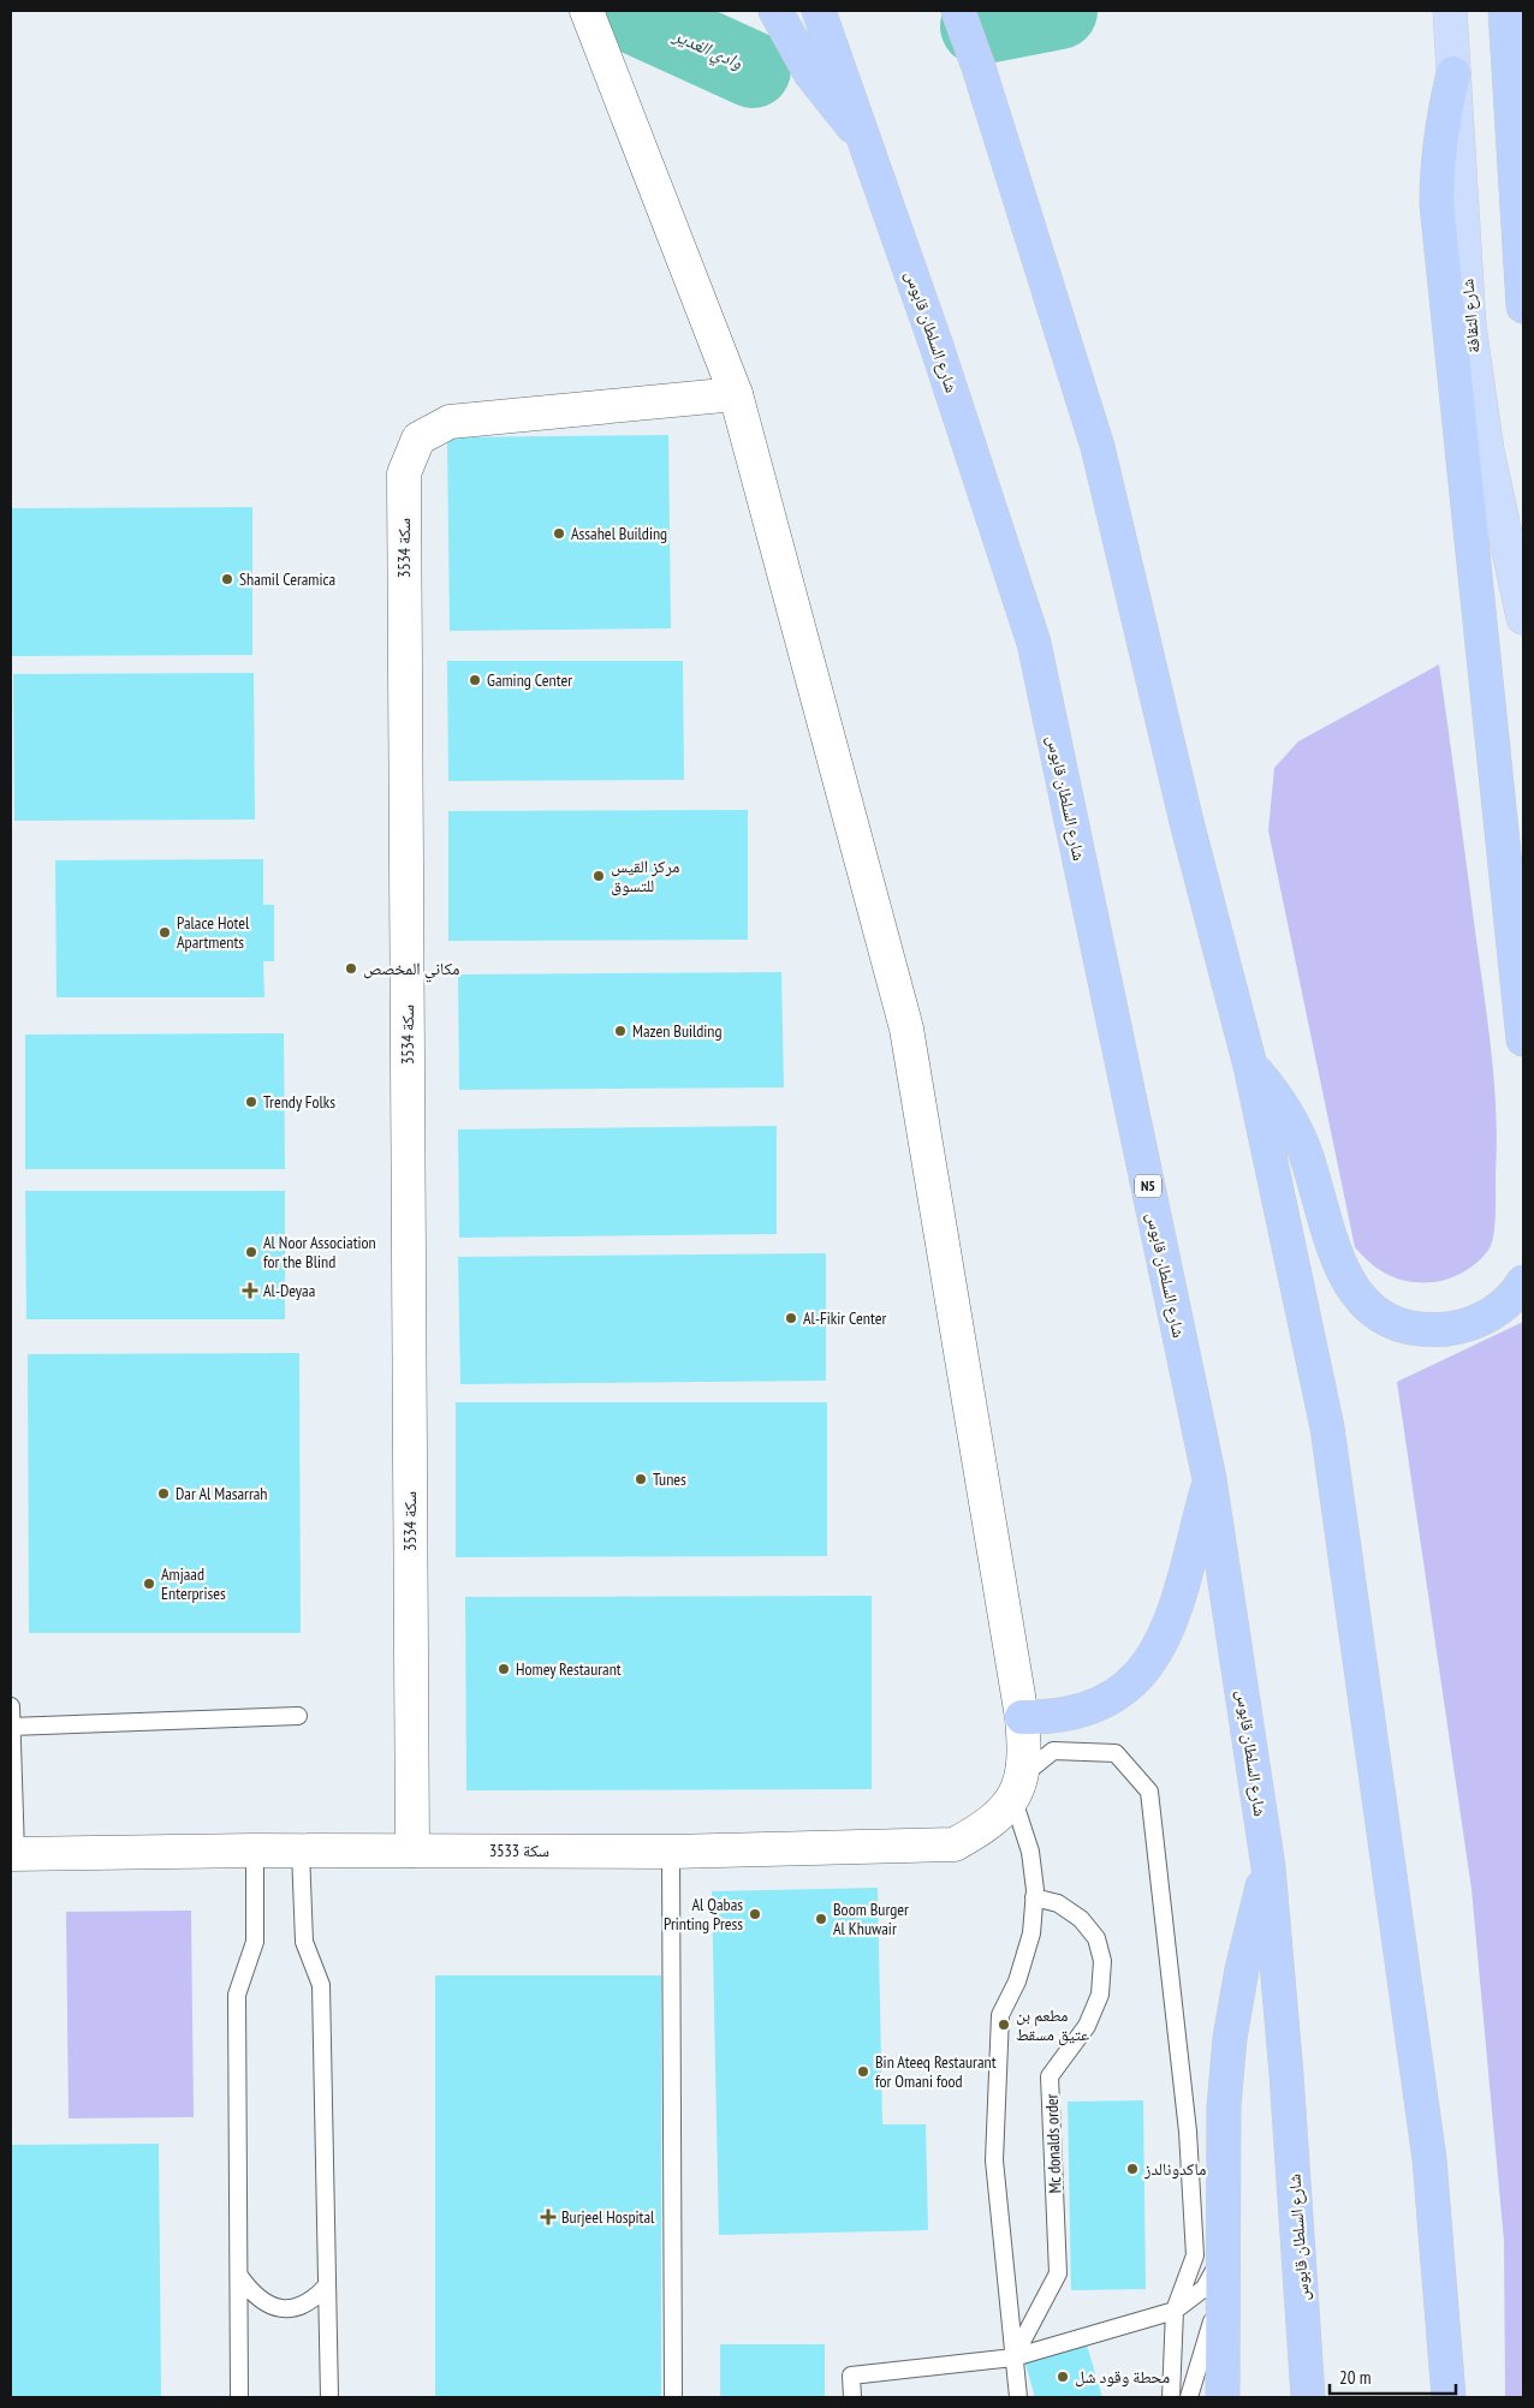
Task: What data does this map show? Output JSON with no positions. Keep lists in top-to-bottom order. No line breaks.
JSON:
{"streets":{"highway":["شارع السلطان قابوس","N5"],"main road":["شارع الثقافة"],"street":["سكة 3534","سكة 3533"],"lane":["Mc donalds order"]},"crossings":[["سكة 3534","سكة 3533"]],"water":["وادي الغدير"],"places":{"other":["Assahel Building","Shamil Ceramica","Gaming Center","مركز القيس للتسوق","Palace Hotel Apartments","مكاني المخصص","Mazen Building","Trendy Folks","Al Noor Association for the Blind","Al-Fikir Center","Tunes","Dar Al Masarrah","Amjaad Enterprises","Homey Restaurant","Al Qabas Printing Press","Boom Burger Al Khuwair","مطعم بن عتيق مسقط","Bin Ateeq Restaurant for Omani food","ماكدونالدز","محطة وقود شل"],"health":["Al-Deyaa","Burjeel Hospital"]},"scale_bar":"20 m"}
